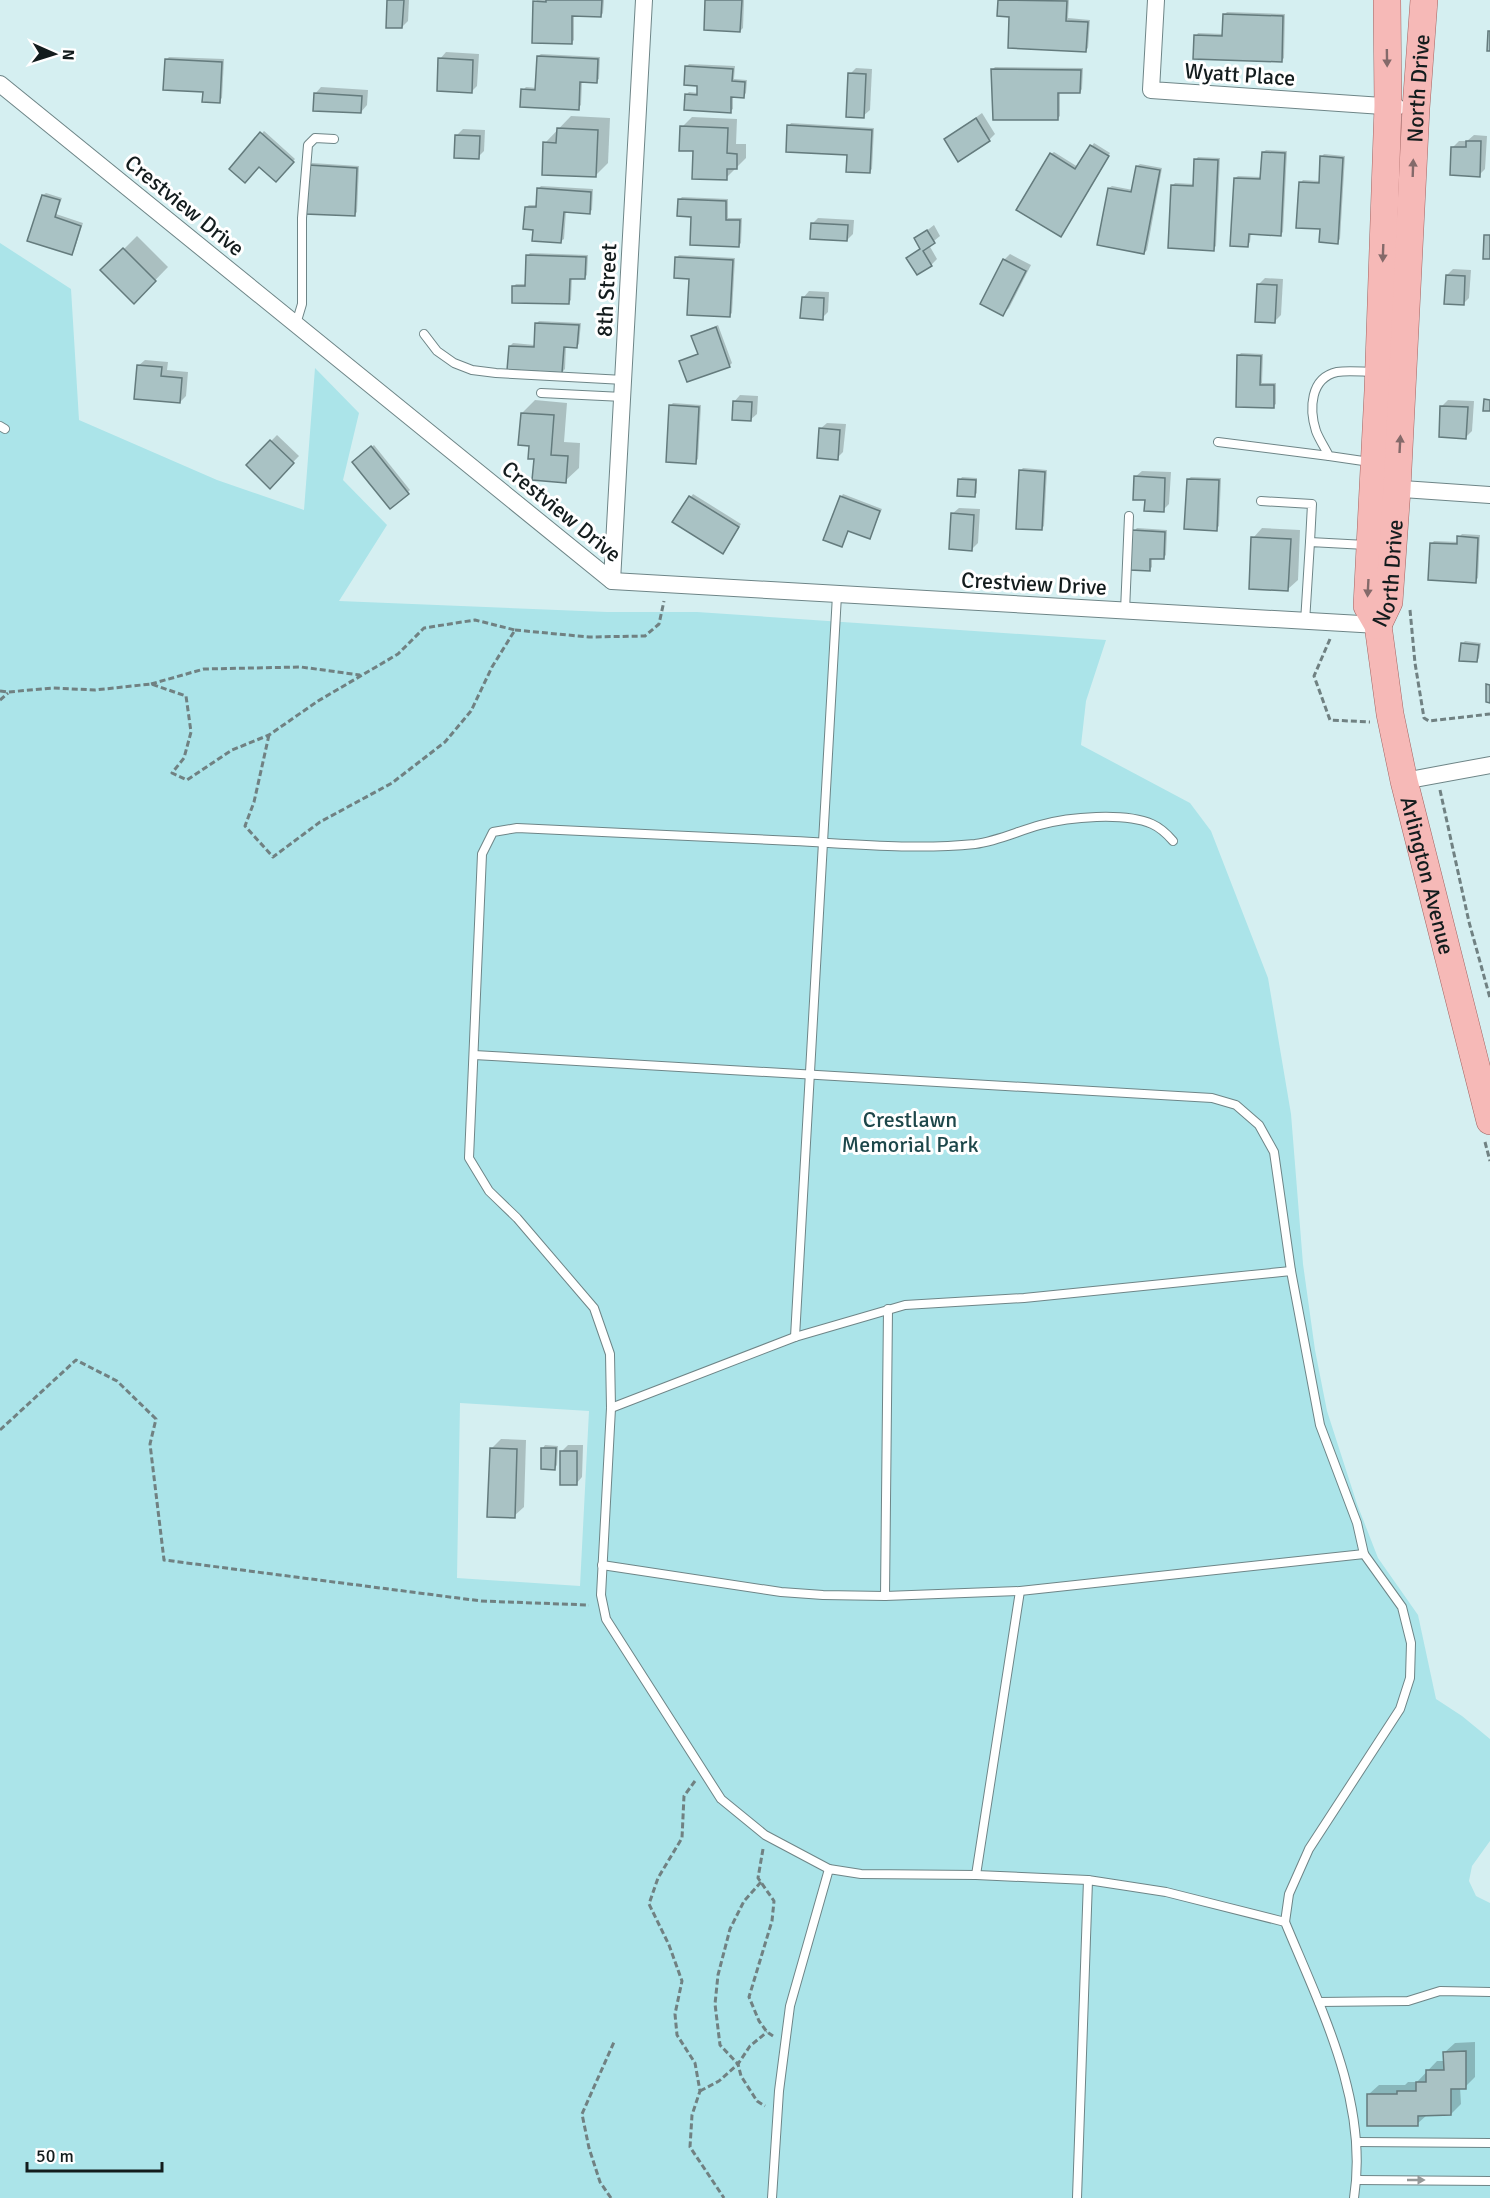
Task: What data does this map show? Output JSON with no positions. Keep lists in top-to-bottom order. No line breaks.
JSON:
{"streets":{"main road":["North Drive","Arlington Avenue"],"street":["Wyatt Place","Crestview Drive","8th Street"]},"crossings":[["Wyatt Place","North Drive"],["North Drive","Crestview Drive"],["North Drive","Arlington Avenue"],["Crestview Drive","8th Street"],["Crestview Drive","Arlington Avenue"]],"parks":["Crestlawn Memorial Park"],"scale_bar":"50 m","north":"right"}
